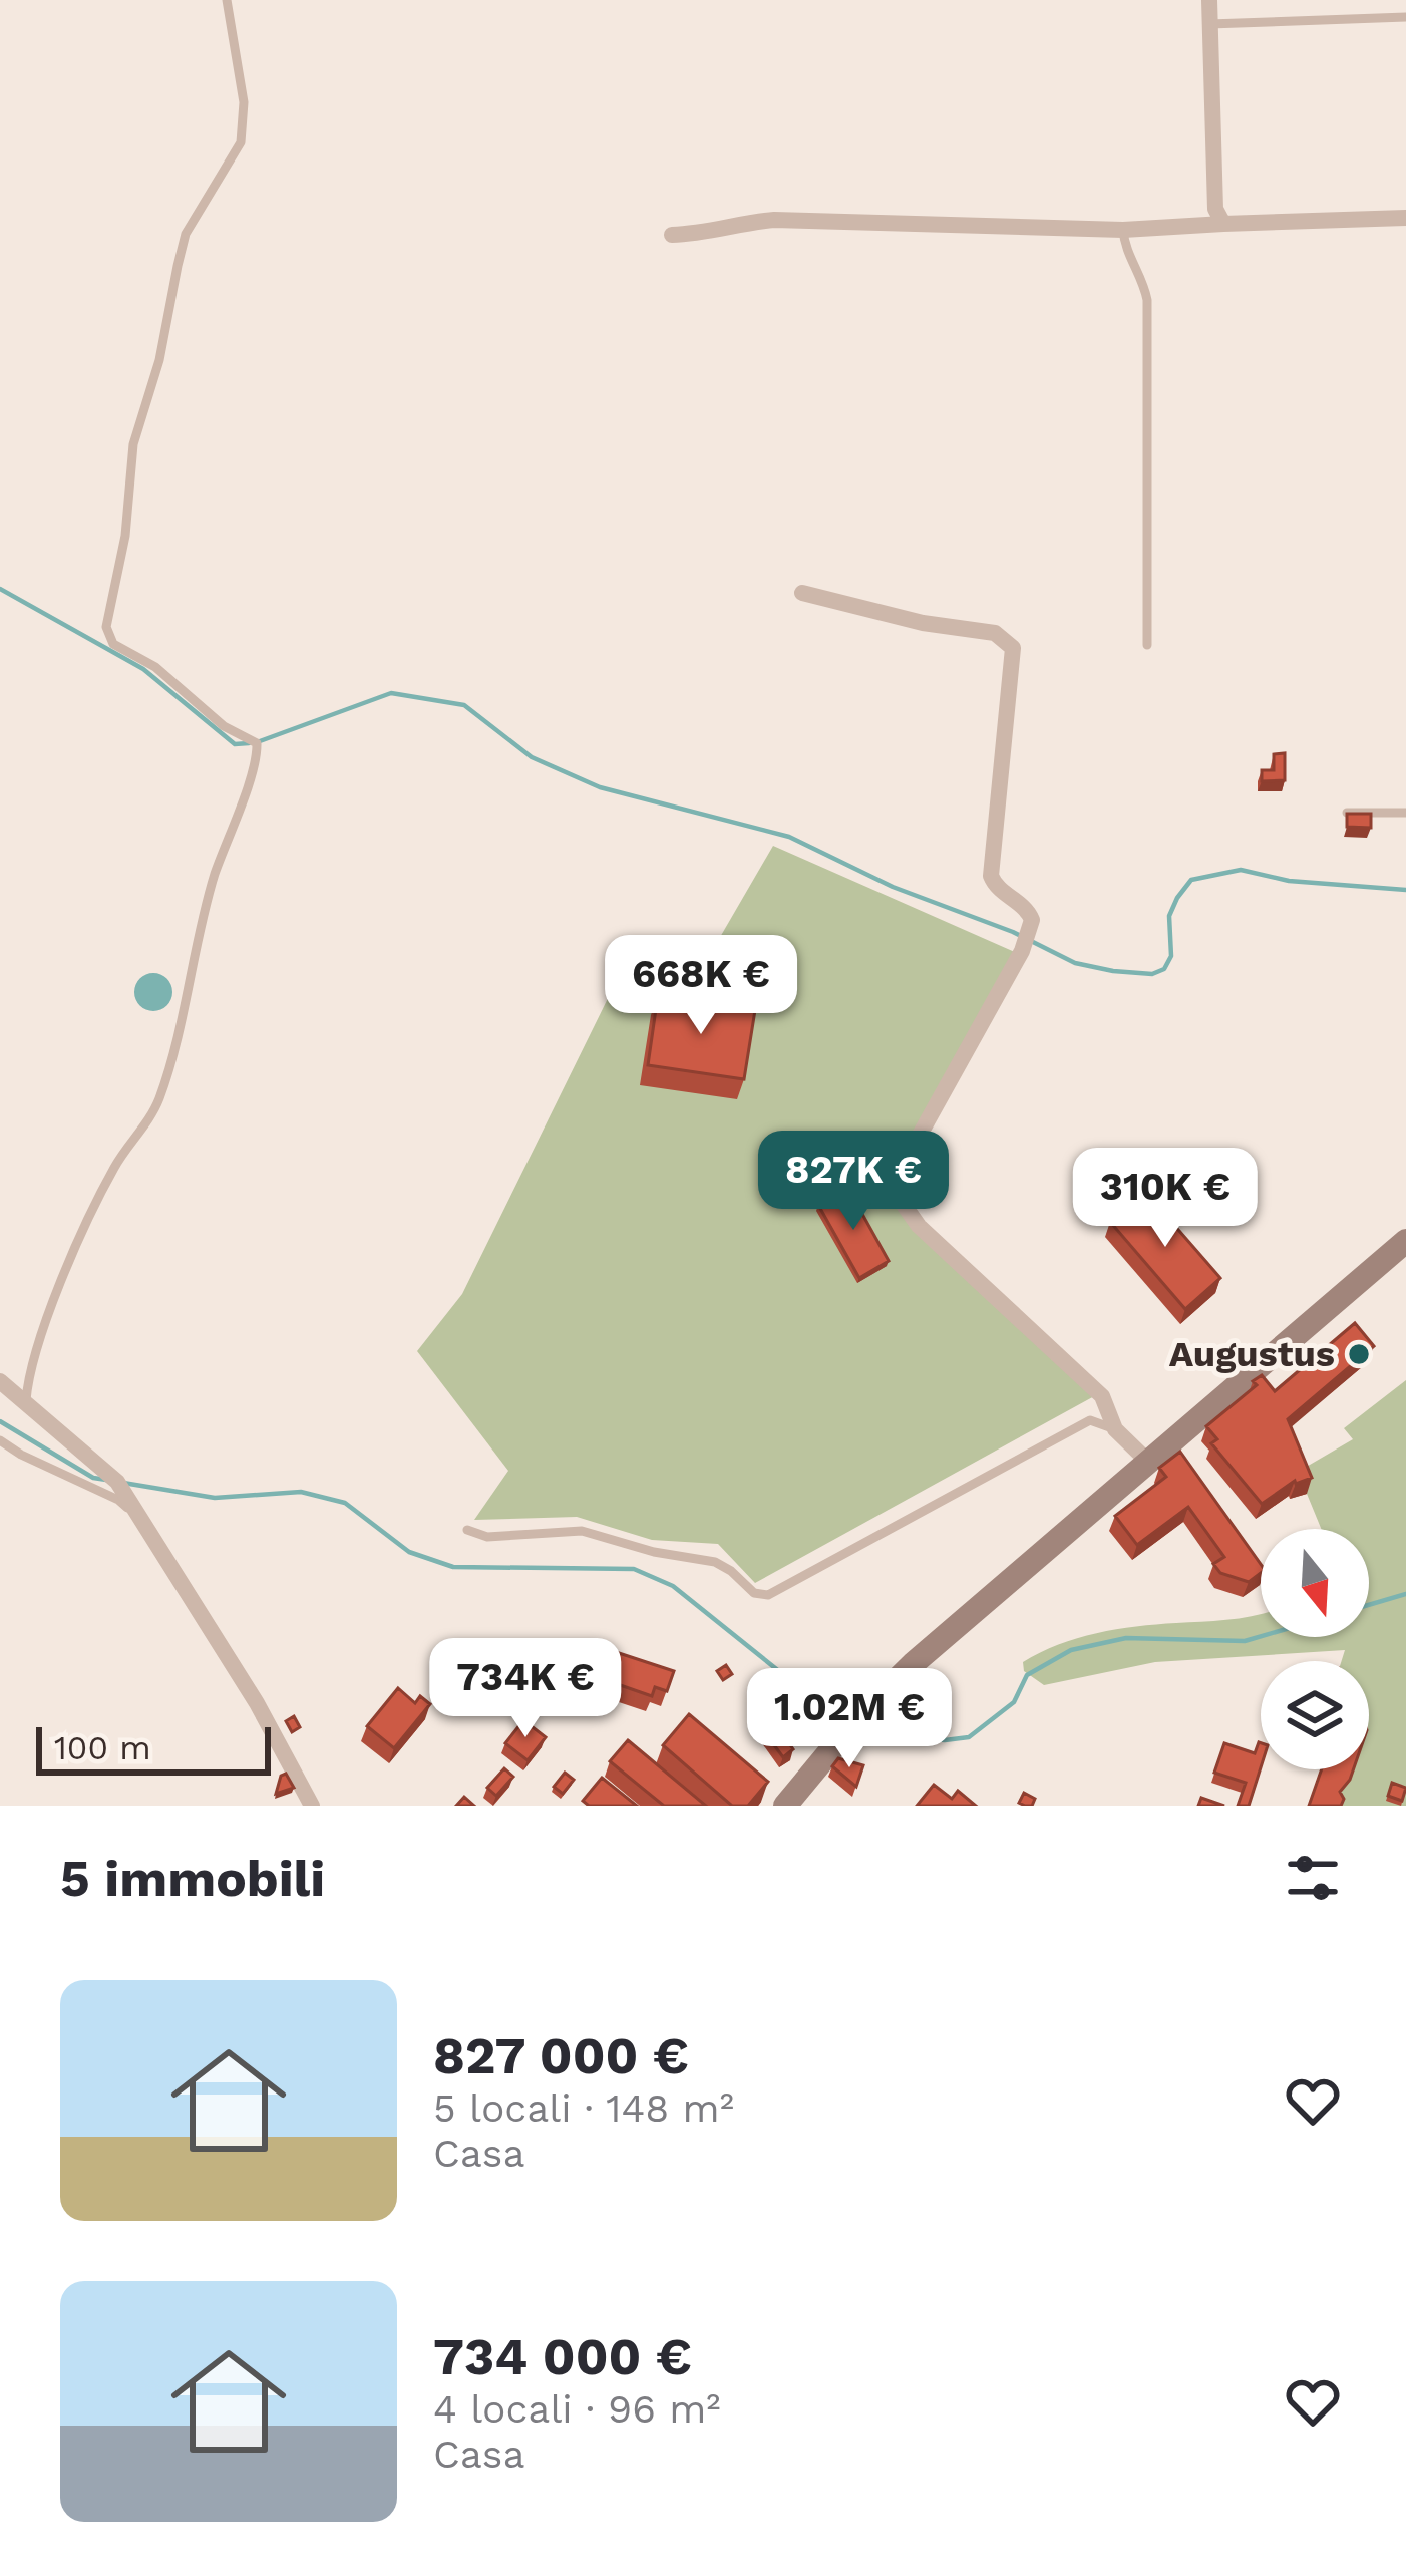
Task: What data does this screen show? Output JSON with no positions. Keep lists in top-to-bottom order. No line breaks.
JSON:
{"places":["Augustus"],"scale_bar":"100 m","north":"bottom","page":{"price":["668K €","827K €","310K €","734K €","1.02M €"],"scale":"100 m","heading":"5 immobili","list":[{"name":"827 000 €","note":"5 locali · 148 m² · Casa"},{"name":"734 000 €","note":"4 locali · 96 m² · Casa"}]}}
